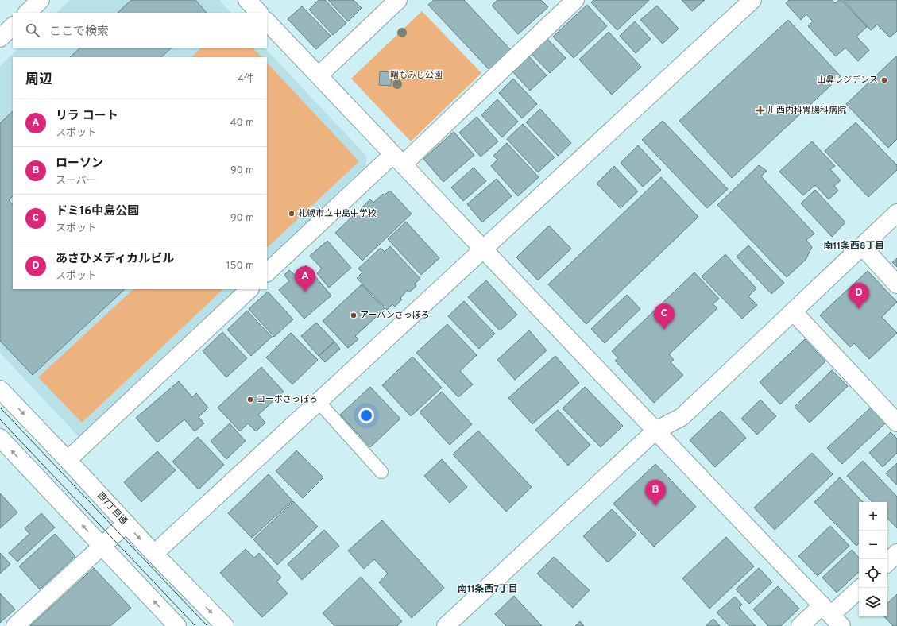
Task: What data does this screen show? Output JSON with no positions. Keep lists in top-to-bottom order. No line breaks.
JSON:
{"streets":{"street":["西7丁目通"]},"districts":["南11条西8丁目","南11条西7丁目"],"parks":["曙もみじ公園"],"places":{"other":["山鼻レジデンス","札幌市立中島中学校","アーバンさっぽろ","コーポさっぽろ"],"health":["川西内科胃腸科病院"]},"page":{"search":"ここで検索","heading":["周辺","4件"],"list":[{"mark":"A","name":"リラ コート","note":"スポット","value":"40 m"},{"mark":"B","name":"ローソン","note":"スーパー","value":"90 m"},{"mark":"C","name":"ドミ16中島公園","note":"スポット","value":"90 m"},{"mark":"D","name":"あさひメディカルビル","note":"スポット","value":"150 m"}],"pins":["A","D","C","B"],"map_buttons":["+","−"]}}
